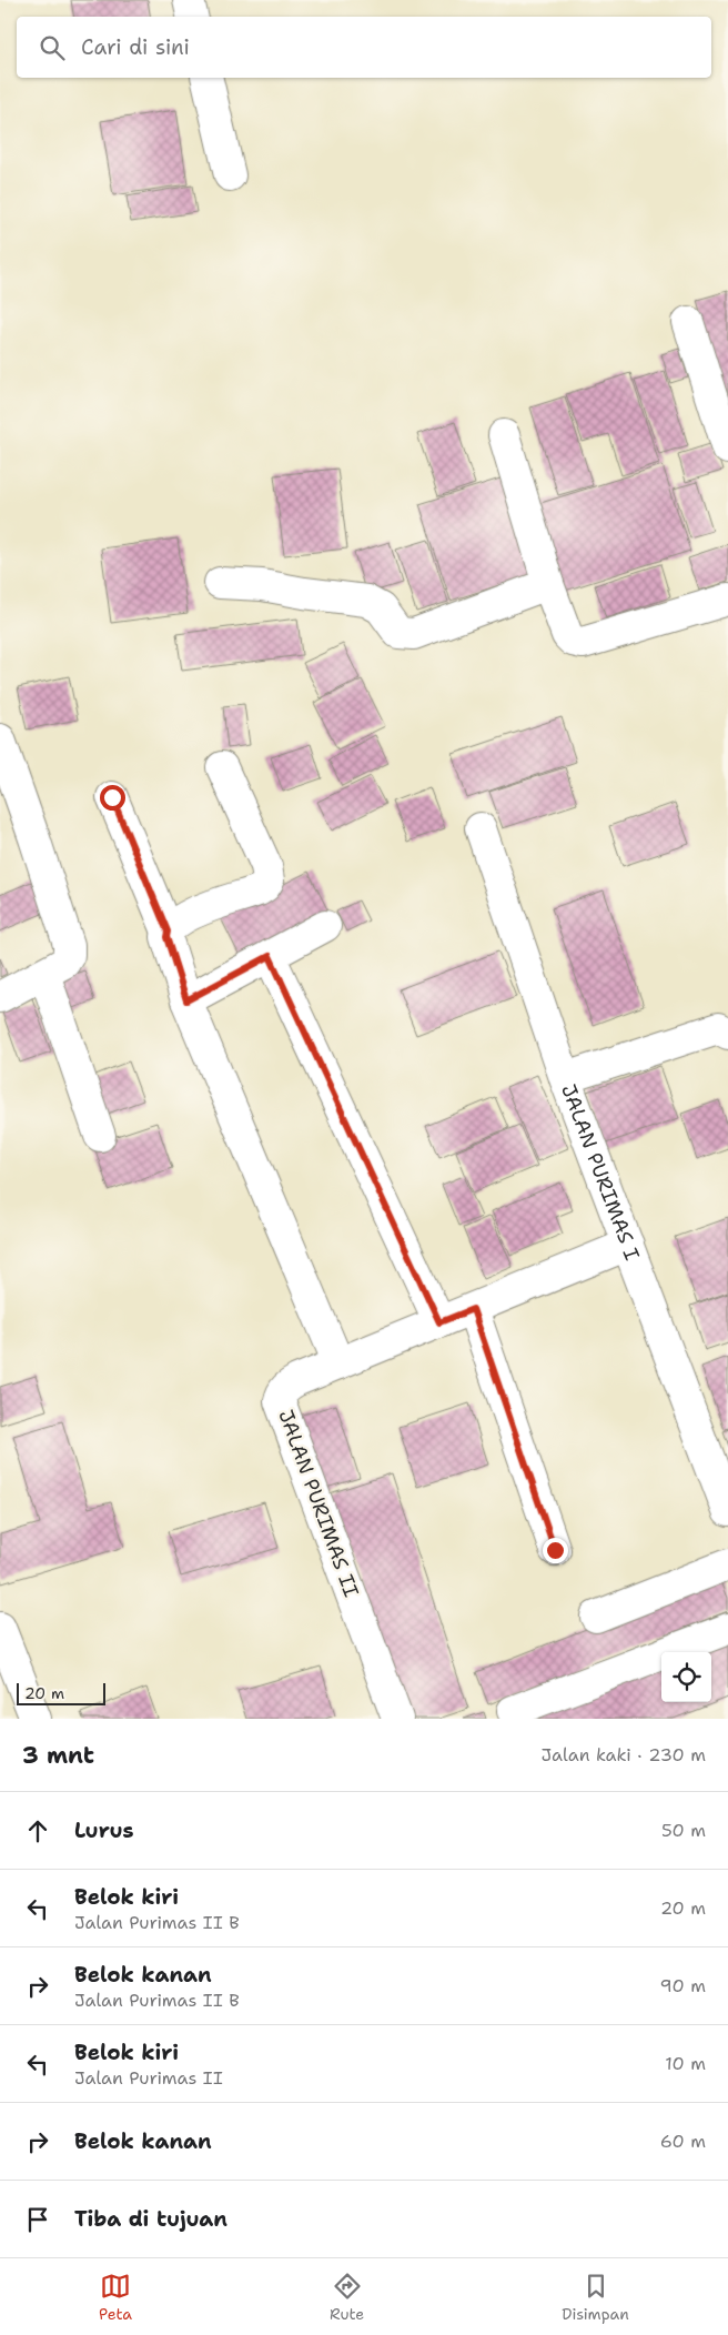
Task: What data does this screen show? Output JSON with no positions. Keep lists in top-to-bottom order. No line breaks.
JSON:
{"streets":{"street":["JALAN PURIMAS I","JALAN PURIMAS II"]},"crossings":[["JALAN PURIMAS I","JALAN PURIMAS II"]],"scale_bar":"20 m","page":{"search":"Cari di sini","scale":"20 m","heading":["3 mnt","Jalan kaki · 230 m"],"list":[["Lurus","50 m"],["Belok kiri","Jalan Purimas II B","20 m"],["Belok kanan","Jalan Purimas II B","90 m"],["Belok kiri","Jalan Purimas II","10 m"],["Belok kanan","60 m"],"Tiba di tujuan"],"nav":["Peta","Rute","Disimpan"]}}
